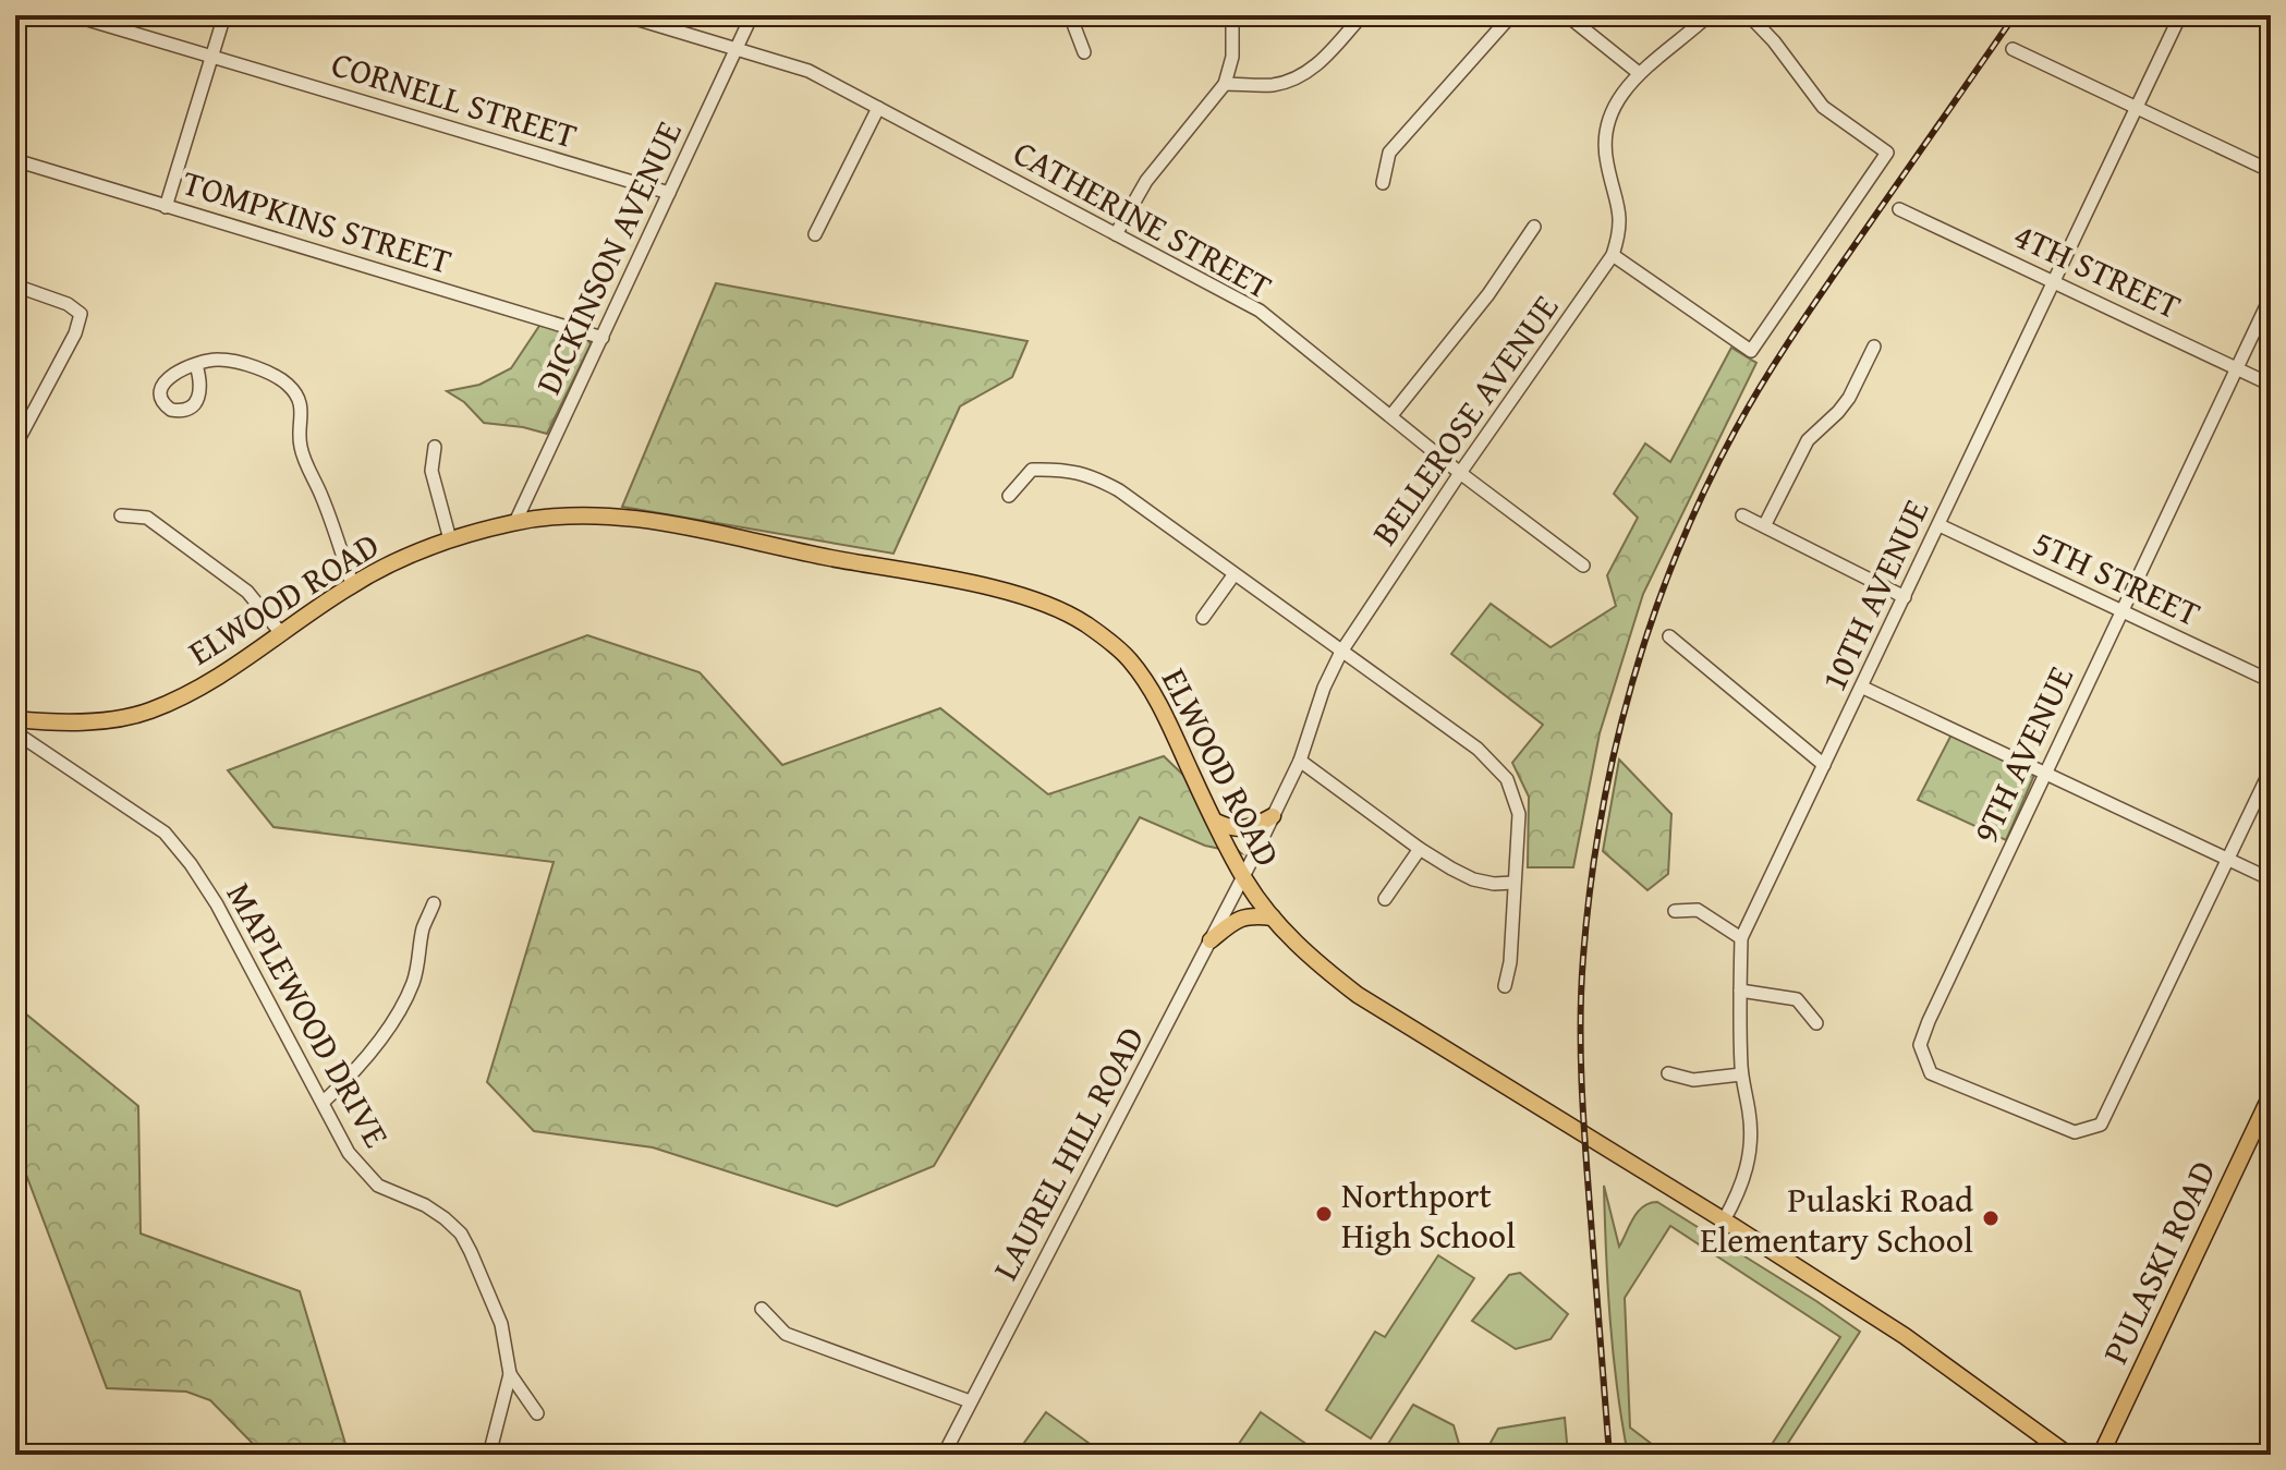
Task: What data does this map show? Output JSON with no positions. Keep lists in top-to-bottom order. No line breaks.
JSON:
{"streets":{"main road":["ELWOOD ROAD","PULASKI ROAD"],"street":["CORNELL STREET","CATHERINE STREET","TOMPKINS STREET","DICKINSON AVENUE","4TH STREET","BELLEROSE AVENUE","5TH STREET","10TH AVENUE","9TH AVENUE","MAPLEWOOD DRIVE","LAUREL HILL ROAD"]},"crossings":[["CORNELL STREET","DICKINSON AVENUE"],["CATHERINE STREET","DICKINSON AVENUE"],["CATHERINE STREET","BELLEROSE AVENUE"],["TOMPKINS STREET","DICKINSON AVENUE"],["DICKINSON AVENUE","ELWOOD ROAD"],["4TH STREET","10TH AVENUE"],["4TH STREET","9TH AVENUE"],["BELLEROSE AVENUE","ELWOOD ROAD"],["BELLEROSE AVENUE","LAUREL HILL ROAD"],["5TH STREET","10TH AVENUE"],["5TH STREET","9TH AVENUE"],["10TH AVENUE","ELWOOD ROAD"],["ELWOOD ROAD","LAUREL HILL ROAD"]],"places":["Northport High School","Pulaski Road Elementary School"]}
